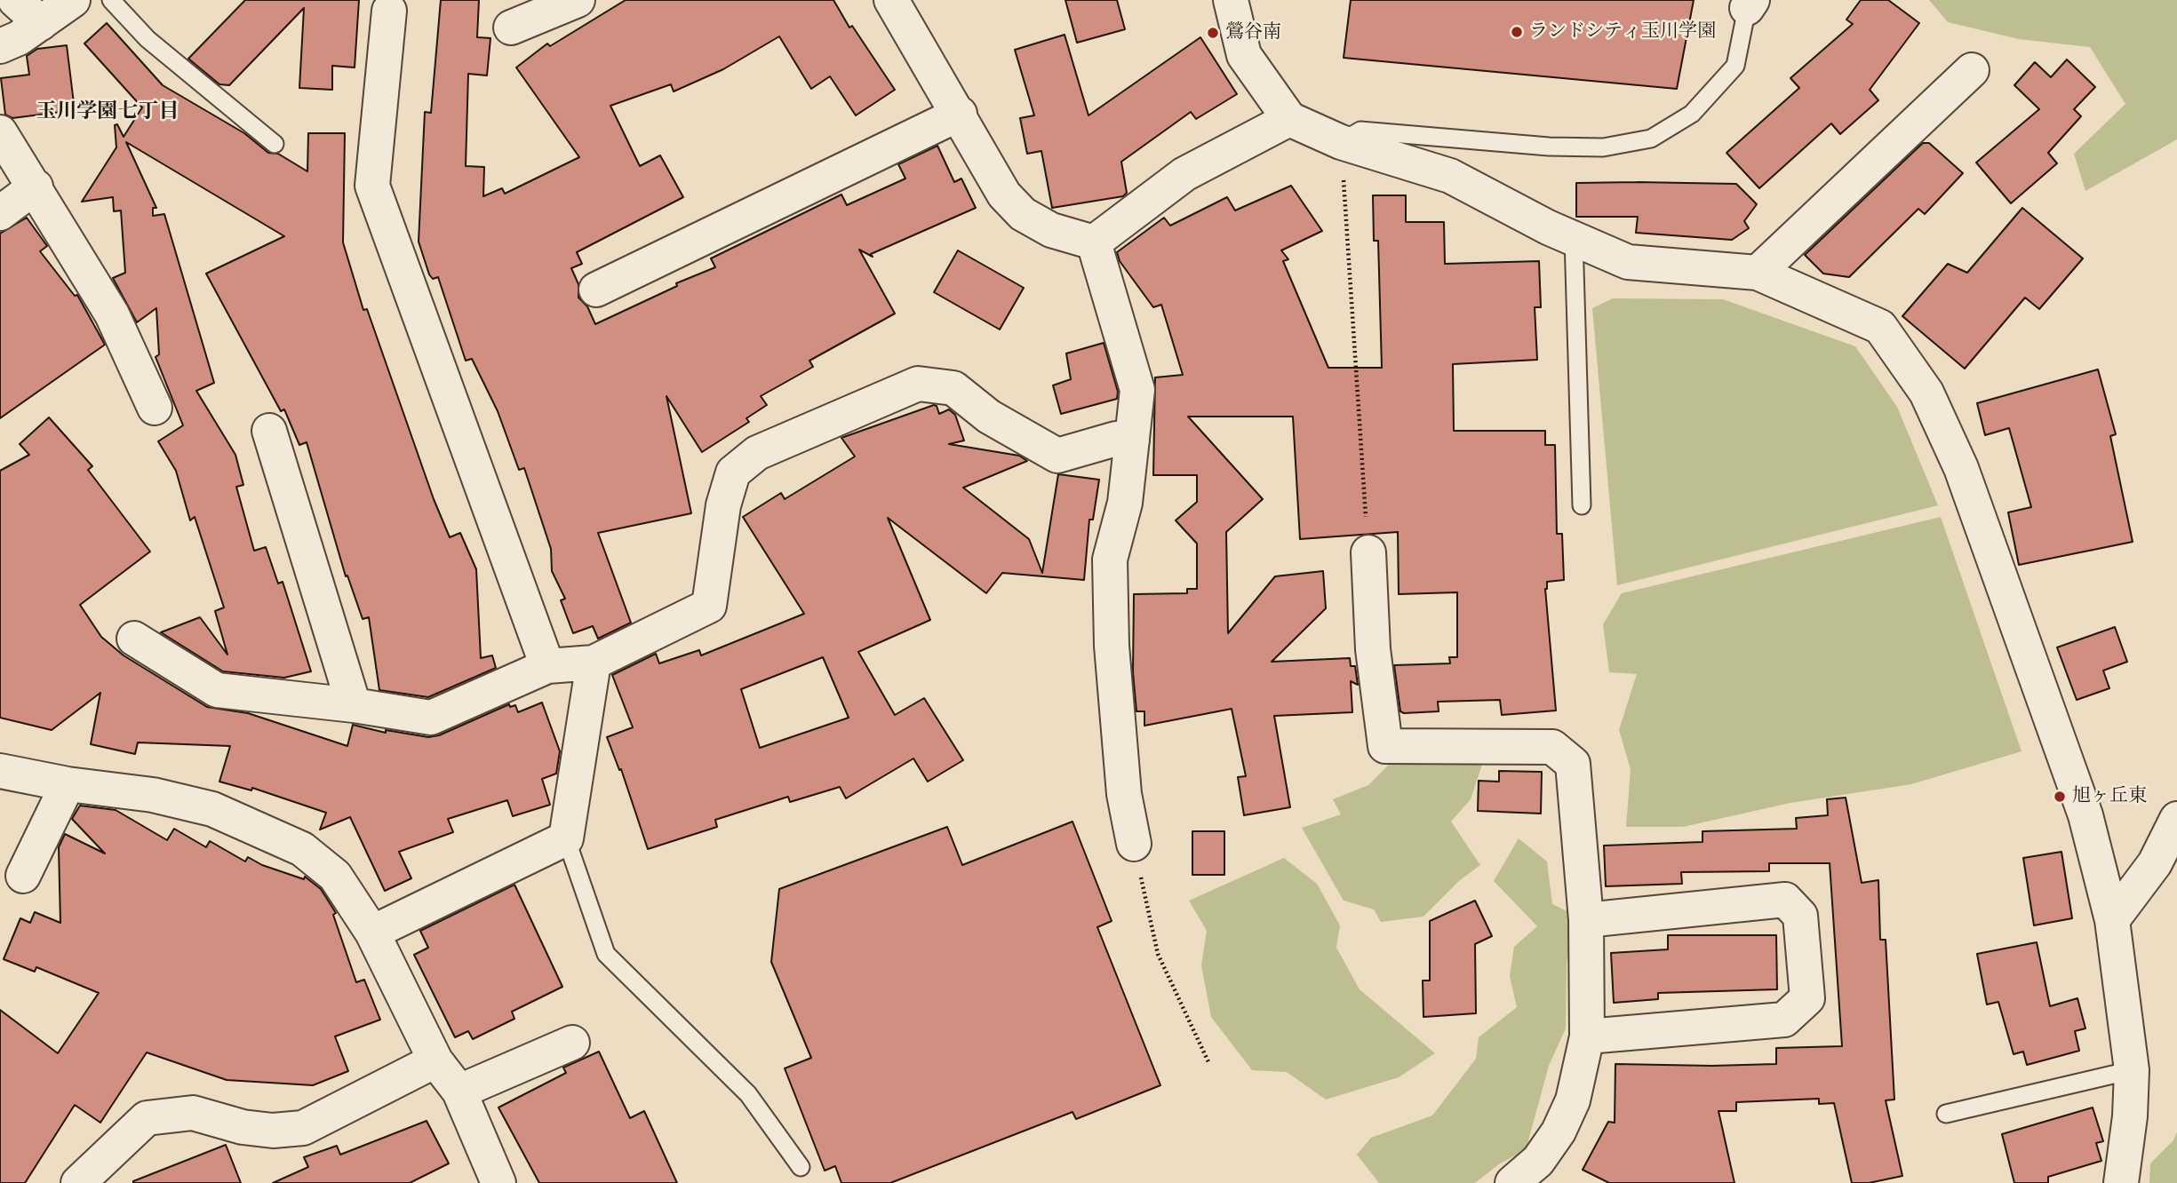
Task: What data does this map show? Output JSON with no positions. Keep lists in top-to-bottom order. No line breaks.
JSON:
{"districts":["玉川学園七丁目"],"places":["ランドシティ玉川学園","鶯谷南","旭ヶ丘東"]}
